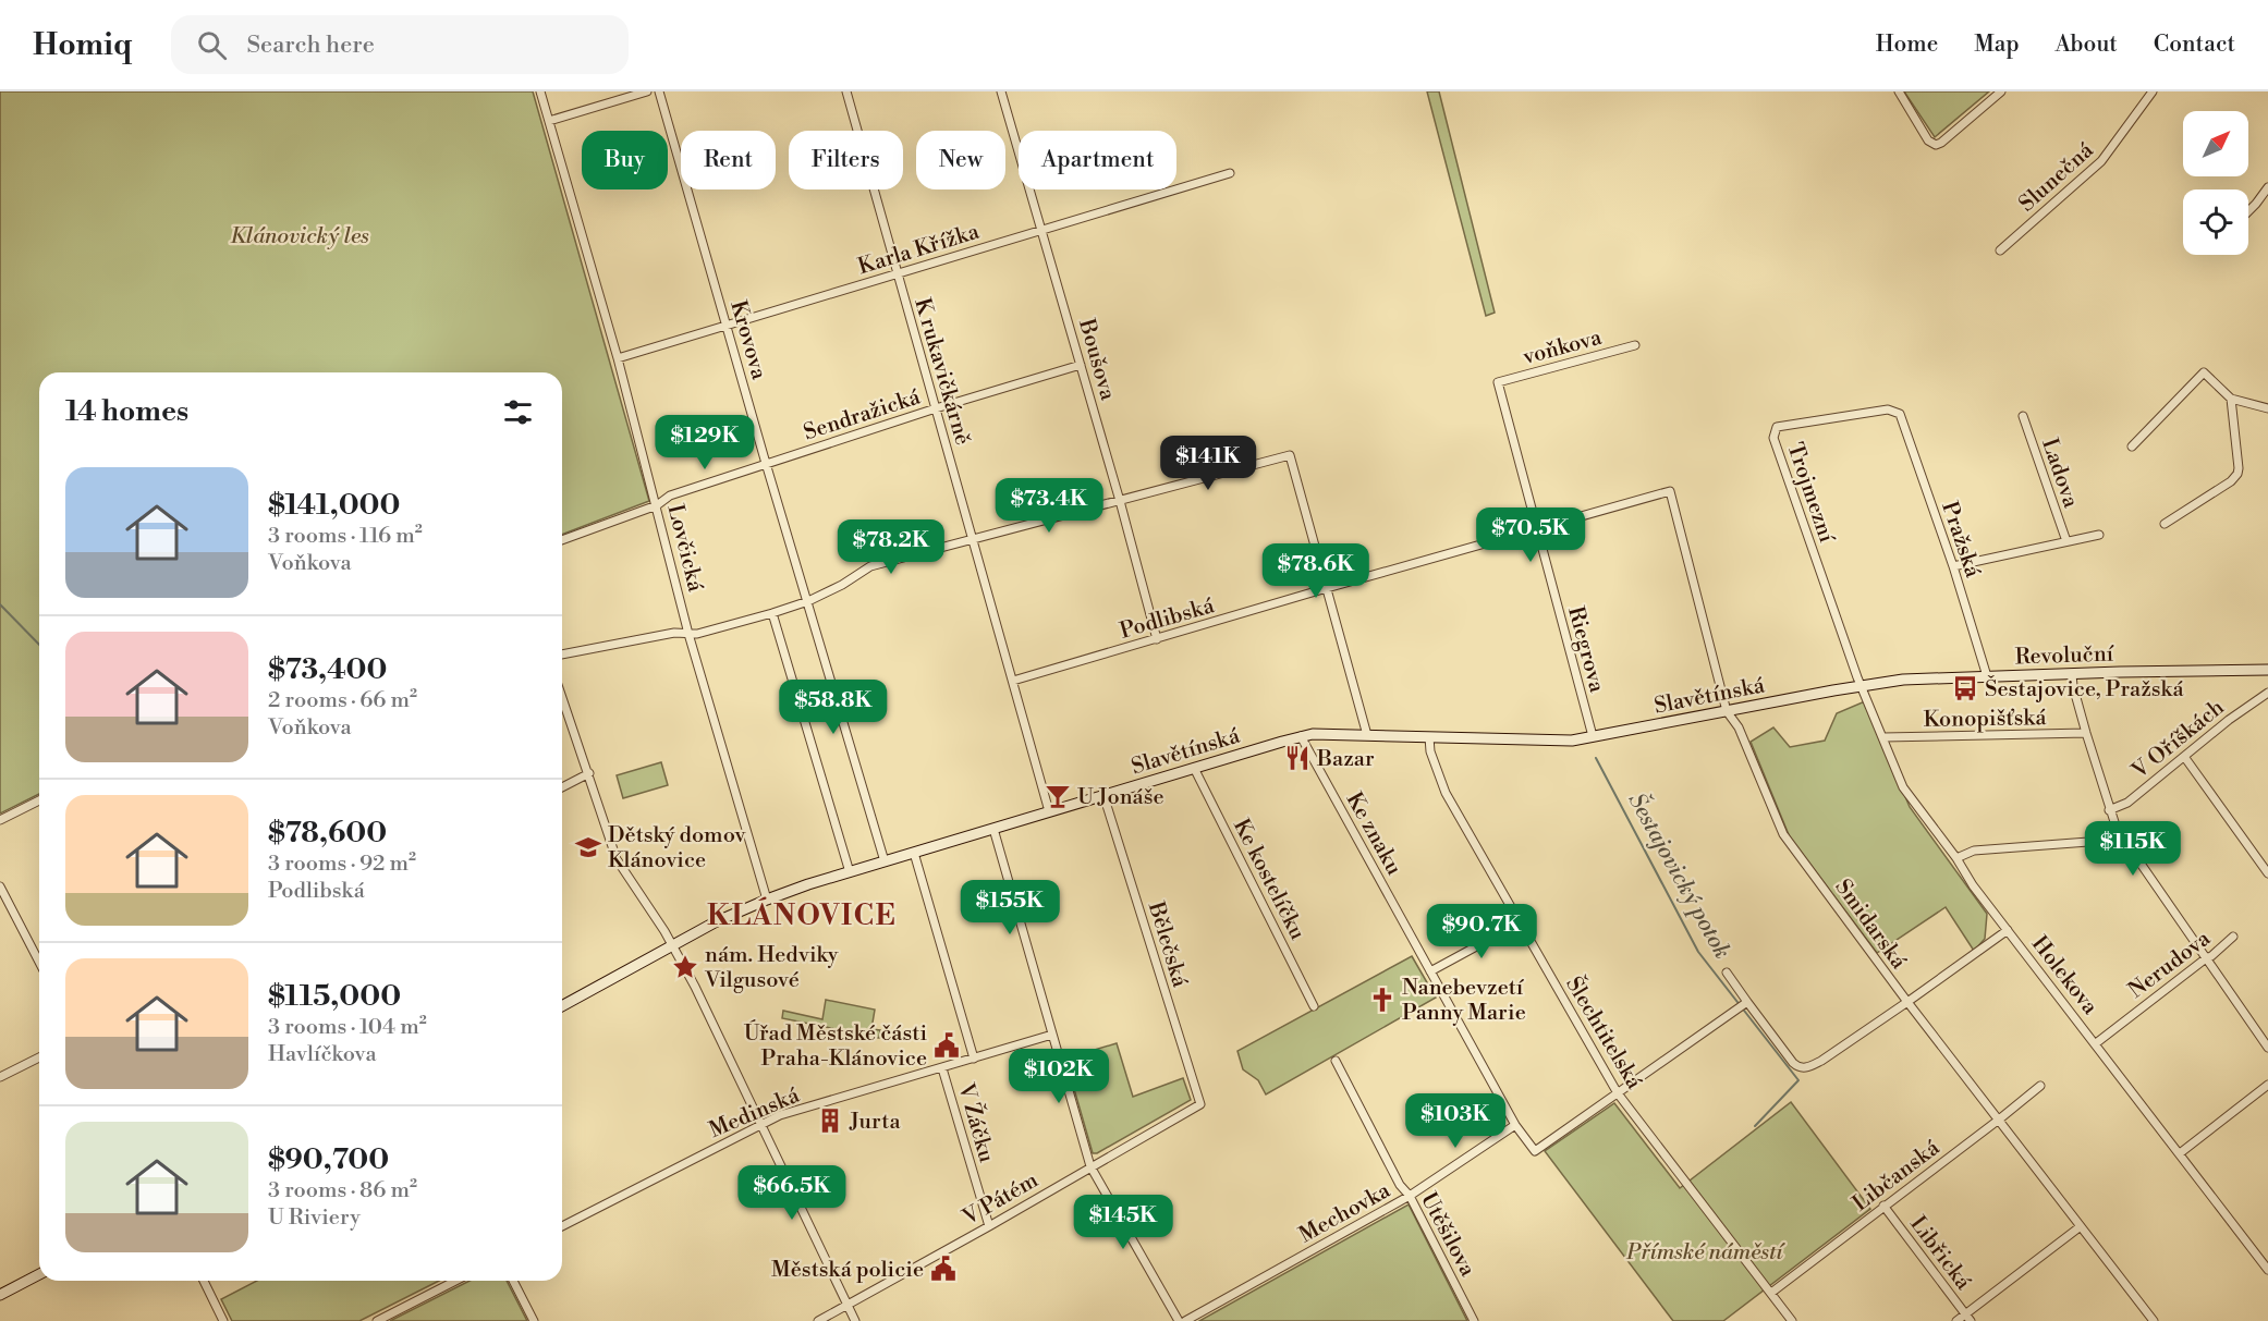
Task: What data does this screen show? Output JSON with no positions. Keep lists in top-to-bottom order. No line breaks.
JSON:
{"streets":{"street":["Slunečná","Karla Křížka","Krovova","voňkova","Boušova","K rukavičkárně","Sendražická","Ladova","Trojmezní","Pražská","Lovčická","Podlibská","Riegrova","Revoluční","Slavětínská","Konopišťská","V Oříškách","Ke znaku","Ke kostelíčku","Smidarská","Bělečská","Nerudova","Holekova","Šlechtitelská","Medinská","V Žáčku","Libčanská","V Pátém","Mechovka","Utěšilova","Libřická"]},"crossings":[["Karla Křížka","Krovova"],["Karla Křížka","Boušova"],["Karla Křížka","K rukavičkárně"],["Karla Křížka","Lovčická"],["Krovova","Sendražická"],["Krovova","Slavětínská"],["voňkova","Riegrova"],["Boušova","Sendražická"],["Boušova","Podlibská"],["K rukavičkárně","Sendražická"],["K rukavičkárně","Podlibská"],["K rukavičkárně","Slavětínská"],["Sendražická","Lovčická"],["Trojmezní","Pražská"],["Trojmezní","Revoluční"],["Trojmezní","Slavětínská"],["Trojmezní","Holekova"],["Pražská","Revoluční"],["Lovčická","Slavětínská"],["Podlibská","Riegrova"],["Podlibská","Smidarská"],["Riegrova","Slavětínská"],["Revoluční","Slavětínská"],["Revoluční","Holekova"],["Slavětínská","Ke znaku"],["Slavětínská","Ke kostelíčku"],["Slavětínská","Smidarská"],["Slavětínská","Bělečská"],["Slavětínská","Holekova"],["Slavětínská","Šlechtitelská"],["Konopišťská","Holekova"],["Ke znaku","Šlechtitelská"],["Ke znaku","Mechovka"],["Smidarská","Libčanská"],["Bělečská","V Pátém"],["Nerudova","Holekova"],["Šlechtitelská","Libčanská"],["Medinská","V Žáčku"],["V Žáčku","V Pátém"],["Libčanská","Libřická"],["Mechovka","Utěšilova"]],"districts":["KLÁNOVICE"],"water":["Šestajovický potok"],"parks":["Klánovický les","Přímské náměstí"],"places":{"bus stop":["Šestajovice, Pražská"],"restaurant":["Bazar"],"bar":["U Jonáše"],"school or university":["Dětský domov Klánovice"],"place":["nám. Hedviky Vilgusové"],"church":["Nanebevzetí Panny Marie"],"public building":["Úřad Městské části Praha-Klánovice","Městská policie"],"building":["Jurta"]},"north":"top right","page":{"header":"Homiq","search":"Search here","nav":["Home","Map","About","Contact"],"chip":["Buy","Rent","Filters","New","Apartment"],"heading":"14 homes","price":["$129K","$141K","$73.4K","$70.5K","$78.2K","$78.6K","$58.8K","$115K","$155K","$90.7K","$102K","$103K","$66.5K","$145K"],"list":[{"name":"$141,000","note":"3 rooms · 116 m² · Voňkova"},{"name":"$73,400","note":"2 rooms · 66 m² · Voňkova"},{"name":"$78,600","note":"3 rooms · 92 m² · Podlibská"},{"name":"$115,000","note":"3 rooms · 104 m² · Havlíčkova"},{"name":"$90,700","note":"3 rooms · 86 m² · U Riviery"}]}}
